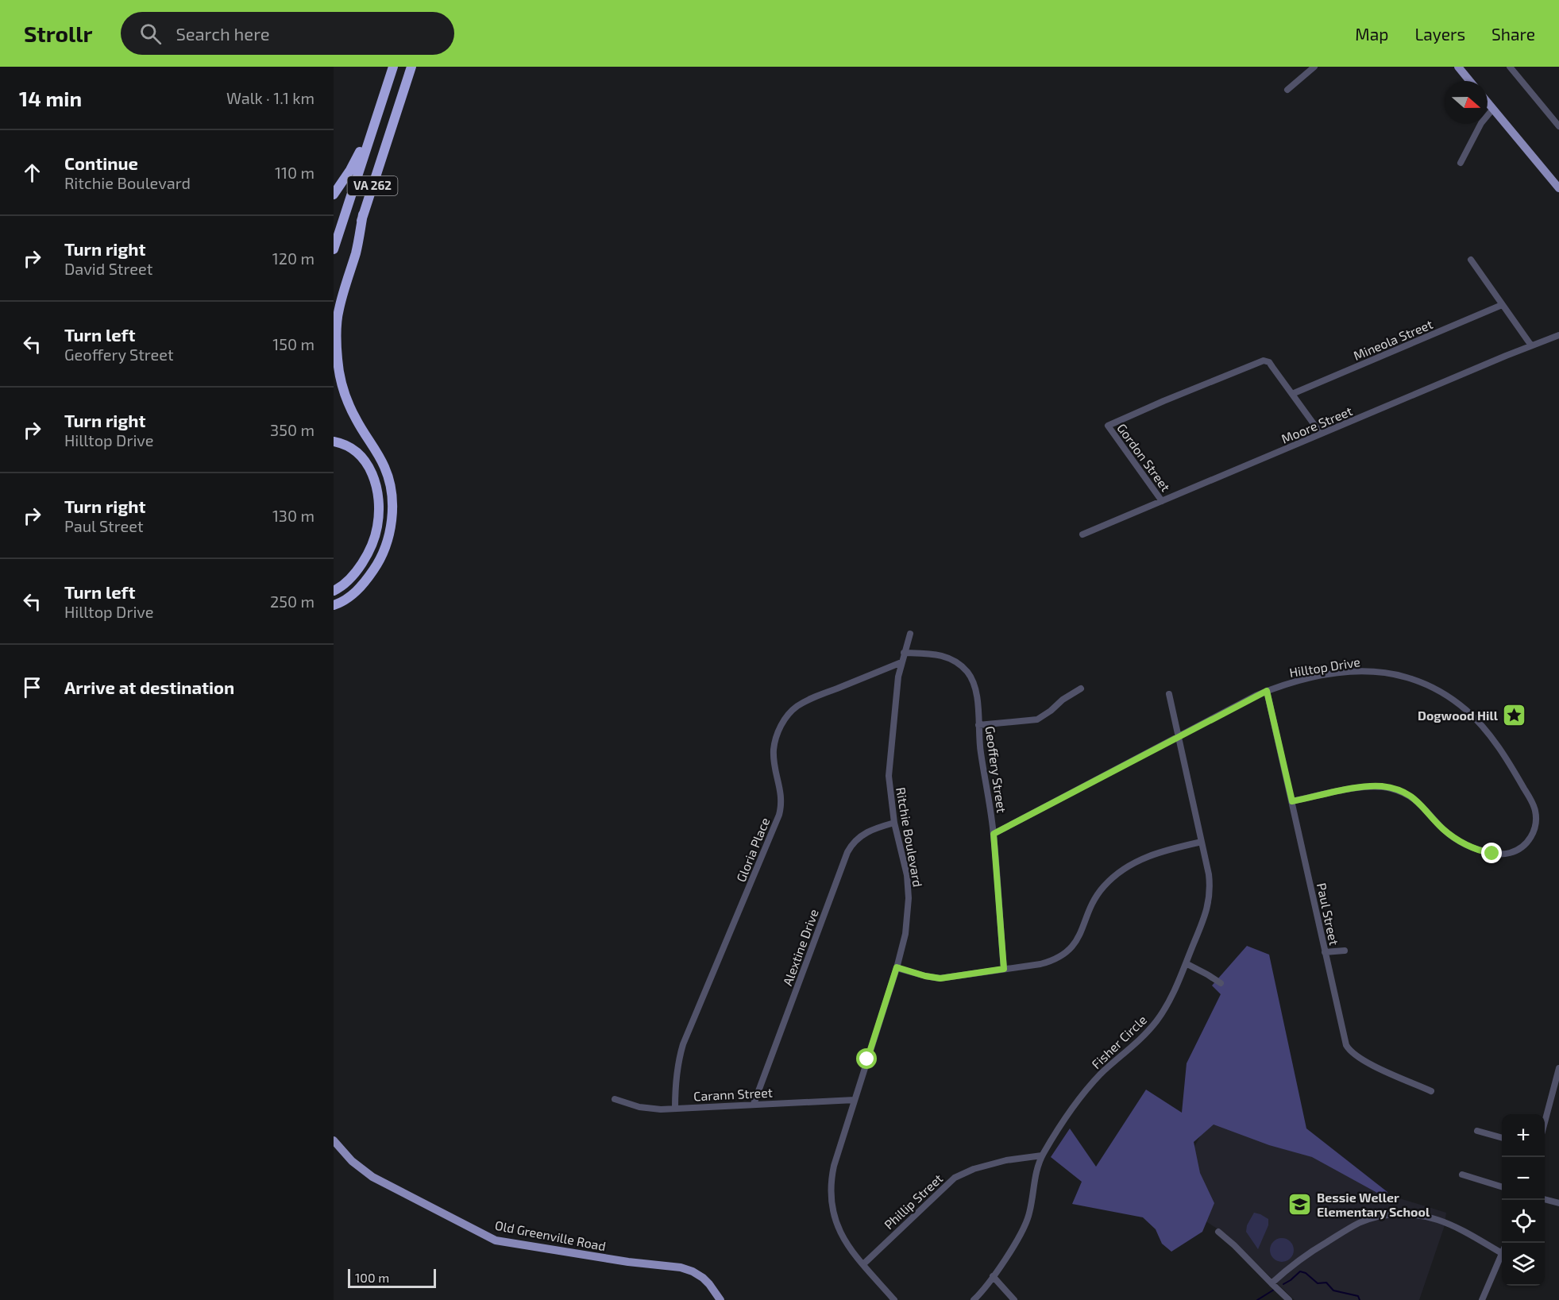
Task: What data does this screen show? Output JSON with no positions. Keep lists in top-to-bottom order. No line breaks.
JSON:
{"streets":{"highway":["VA 262"],"main road":["Old Greenville Road"],"street":["Mineola Street","Moore Street","Gordon Street","Hilltop Drive","Geoffery Street","Ritchie Boulevard","Gloria Place","Paul Street","Alextine Drive","Fisher Circle","Carann Street","Phillip Street"]},"crossings":[["Mineola Street","Gordon Street"],["Moore Street","Gordon Street"],["Hilltop Drive","Geoffery Street"],["Hilltop Drive","Paul Street"],["Hilltop Drive","Fisher Circle"],["Geoffery Street","Ritchie Boulevard"],["Ritchie Boulevard","Gloria Place"],["Ritchie Boulevard","Alextine Drive"],["Ritchie Boulevard","Carann Street"],["Ritchie Boulevard","Phillip Street"],["Gloria Place","Carann Street"],["Alextine Drive","Carann Street"],["Fisher Circle","Phillip Street"]],"places":{"place":["Dogwood Hill"],"school or university":["Bessie Weller Elementary School"]},"scale_bar":"100 m","north":"right","page":{"header":"Strollr","search":"Search here","nav":["Map","Layers","Share"],"heading":["14 min","Walk · 1.1 km"],"list":[["Continue","Ritchie Boulevard","110 m"],["Turn right","David Street","120 m"],["Turn left","Geoffery Street","150 m"],["Turn right","Hilltop Drive","350 m"],["Turn right","Paul Street","130 m"],["Turn left","Hilltop Drive","250 m"],"Arrive at destination"],"map_buttons":["+","−"],"scale":"100 m"}}
